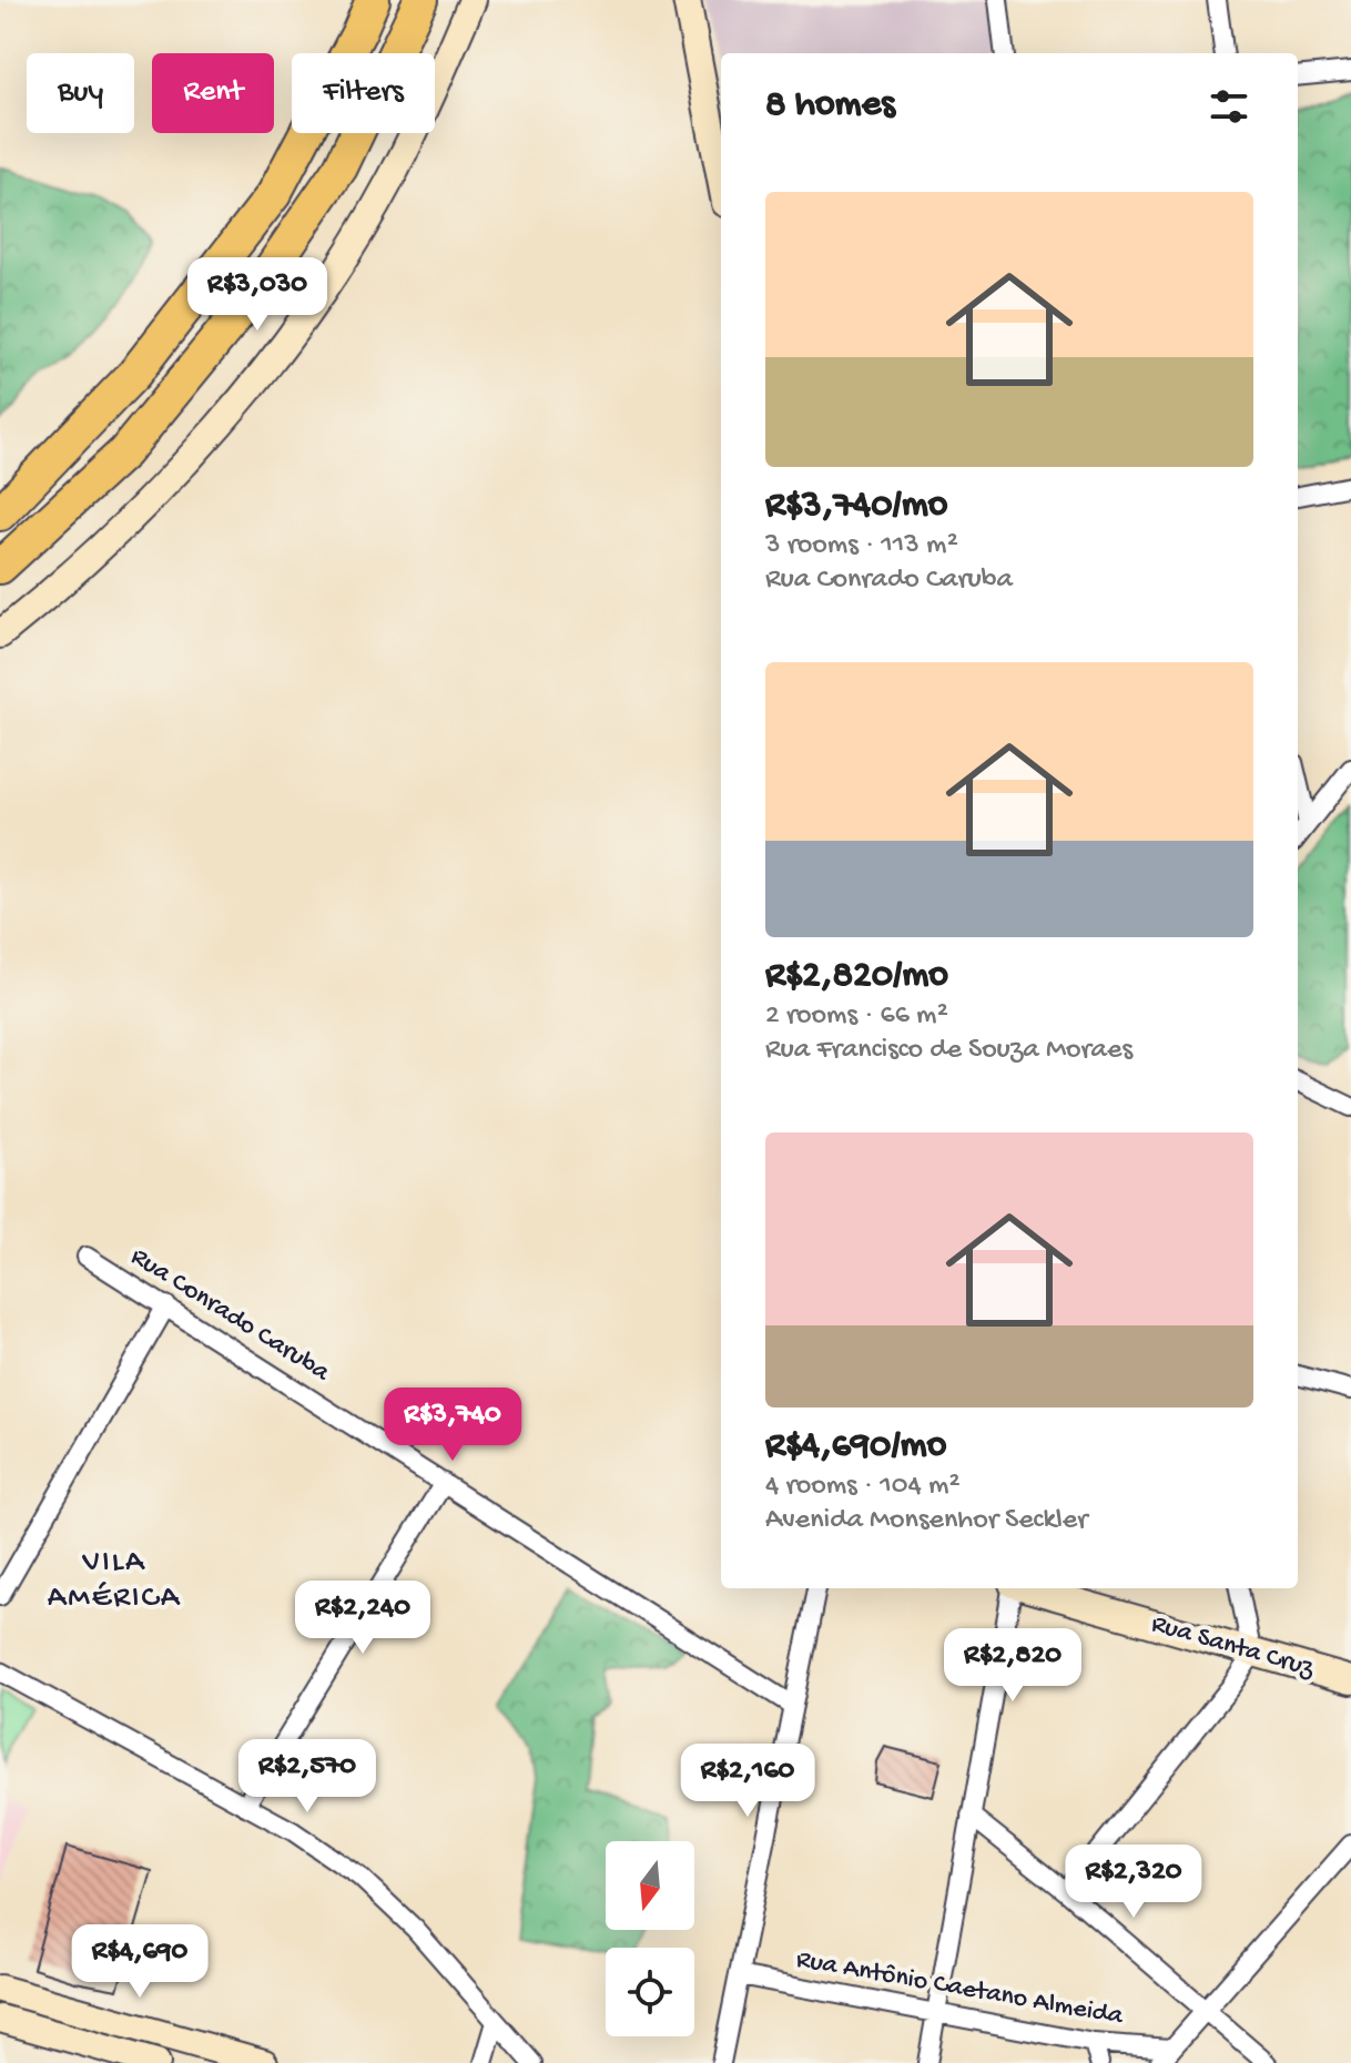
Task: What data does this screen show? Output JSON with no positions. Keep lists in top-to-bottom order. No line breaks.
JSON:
{"streets":{"main road":["Rua Santa Cruz"],"street":["Rua Conrado Caruba","Rua Antônio Caetano Almeida"]},"districts":["VILA AMÉRICA"],"north":"bottom","page":{"chip":["Buy","Rent","Filters"],"heading":"8 homes","list":[{"name":"R$3,740/mo","note":"3 rooms · 113 m² · Rua Conrado Caruba"},{"name":"R$2,820/mo","note":"2 rooms · 66 m² · Rua Francisco de Souza Moraes"},{"name":"R$4,690/mo","note":"4 rooms · 104 m² · Avenida Monsenhor Seckler"}],"price":["R$3,030","R$3,740","R$2,240","R$2,820","R$2,570","R$2,160","R$2,320","R$4,690"]}}
